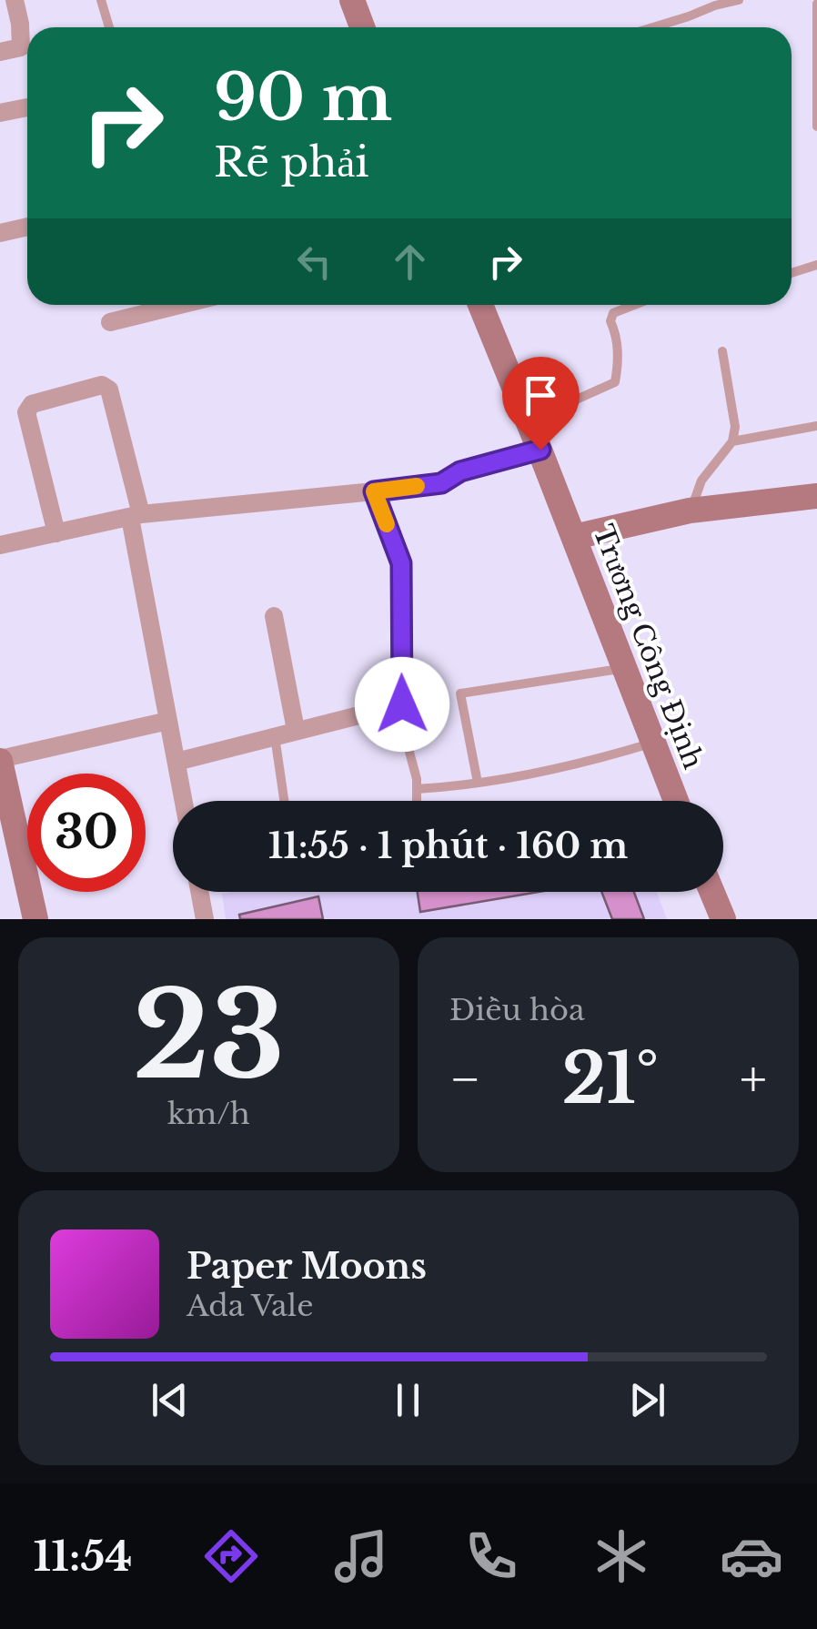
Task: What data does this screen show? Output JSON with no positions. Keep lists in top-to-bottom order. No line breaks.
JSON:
{"streets":{"main road":["Trương Công Định"]},"page":{"turn":["90 m","Rẽ phải"],"limit":"30","trip":"11:55 · 1 phút · 160 m","tile":[["23","km/h"],"Điều hòa"],"heat":["−","21°","+"],"song":["Paper Moons","Ada Vale"],"tabs":"11:54"}}
